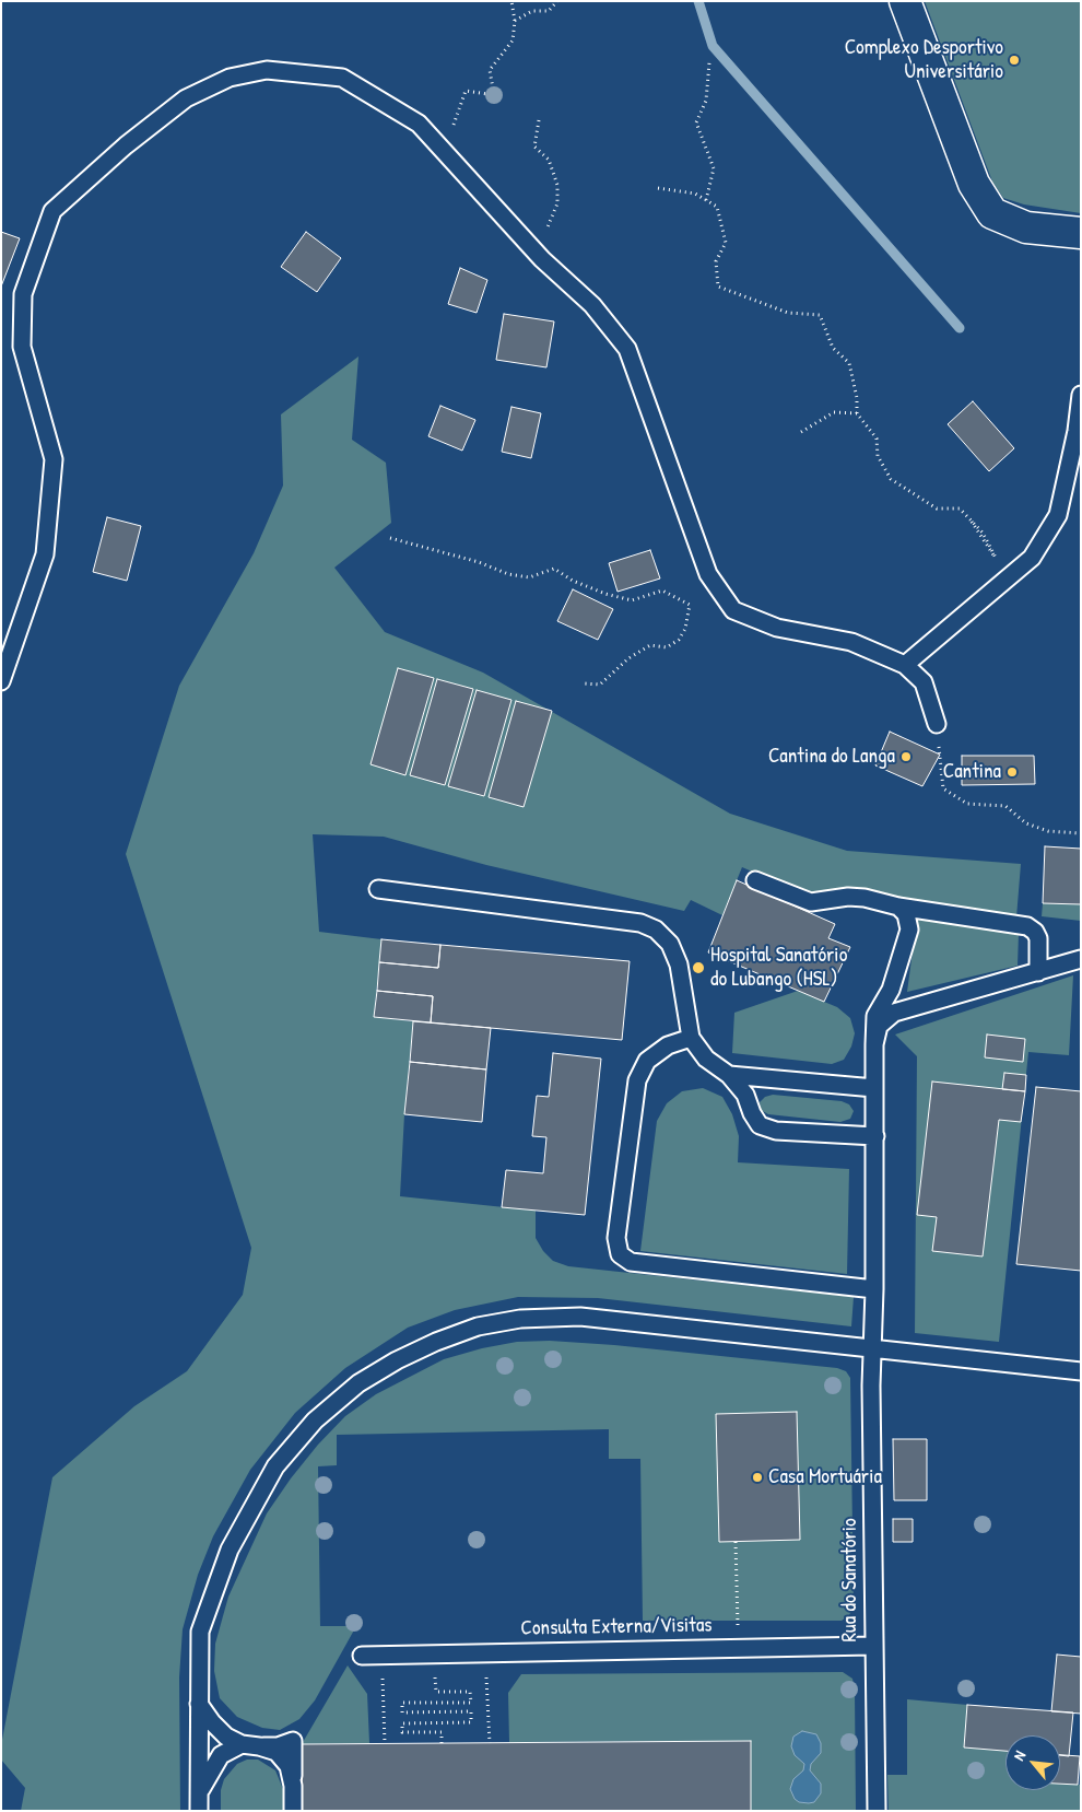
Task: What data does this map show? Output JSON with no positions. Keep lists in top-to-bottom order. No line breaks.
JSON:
{"streets":{"lane":["Rua do Sanatório","Consulta Externa/Visitas"]},"crossings":[["Rua do Sanatório","Consulta Externa/Visitas"]],"places":["Complexo Desportivo Universitário","Cantina do Langa","Cantina","Hospital Sanatório do Lubango (HSL)","Casa Mortuária"],"north":"top left"}
